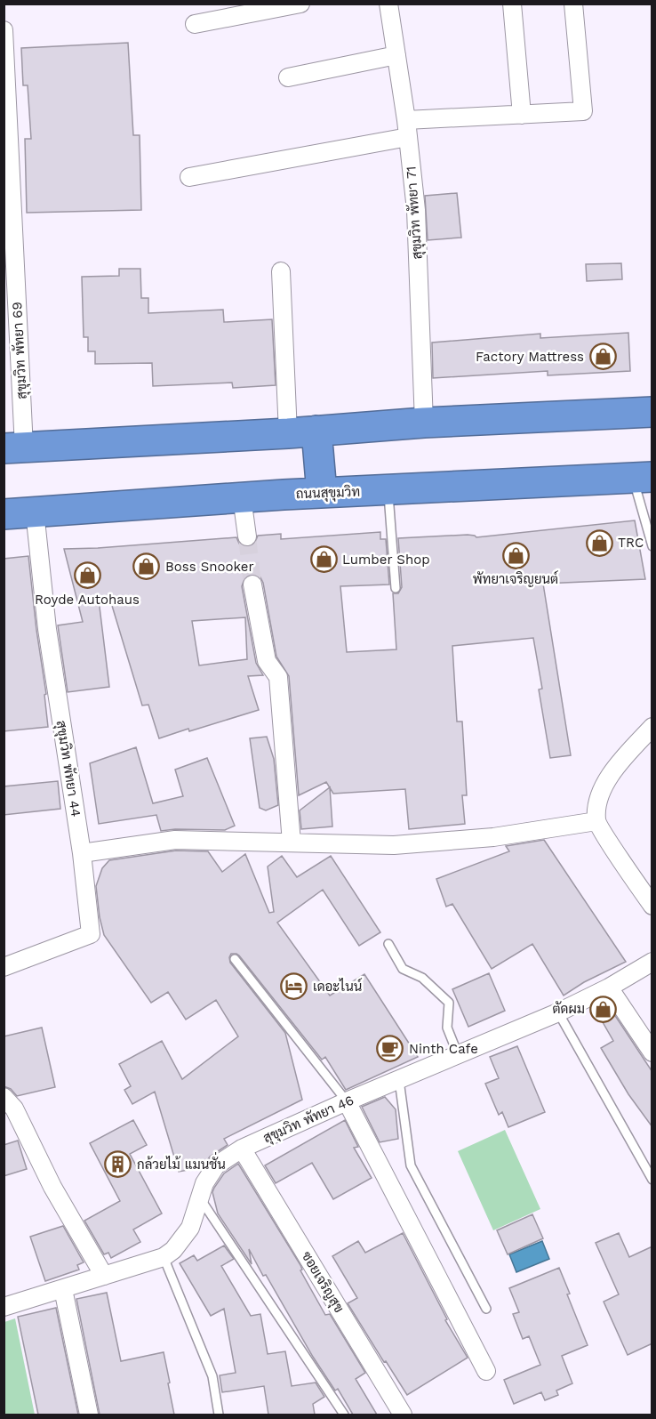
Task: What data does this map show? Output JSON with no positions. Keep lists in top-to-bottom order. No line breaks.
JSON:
{"streets":{"highway":["ถนนสุขุมวิท"],"street":["สุขุมวิท พัทยา 71","สุขุมวิท พัทยา 69","สุขุมวิท พัทยา 44","สุขุมวิท พัทยา 46","ซอยเจริญสุข"]},"crossings":[["ถนนสุขุมวิท","สุขุมวิท พัทยา 44"],["สุขุมวิท พัทยา 46","ซอยเจริญสุข"]],"places":{"shop":["Factory Mattress","TRC","พัทยาเจริญยนต์","Lumber Shop","Boss Snooker","Royde Autohaus","ตัดผม"],"hotel":["เดอะไนน์"],"cafe":["Ninth Cafe"],"building":["กล้วยไม้ แมนชั่น"]}}
